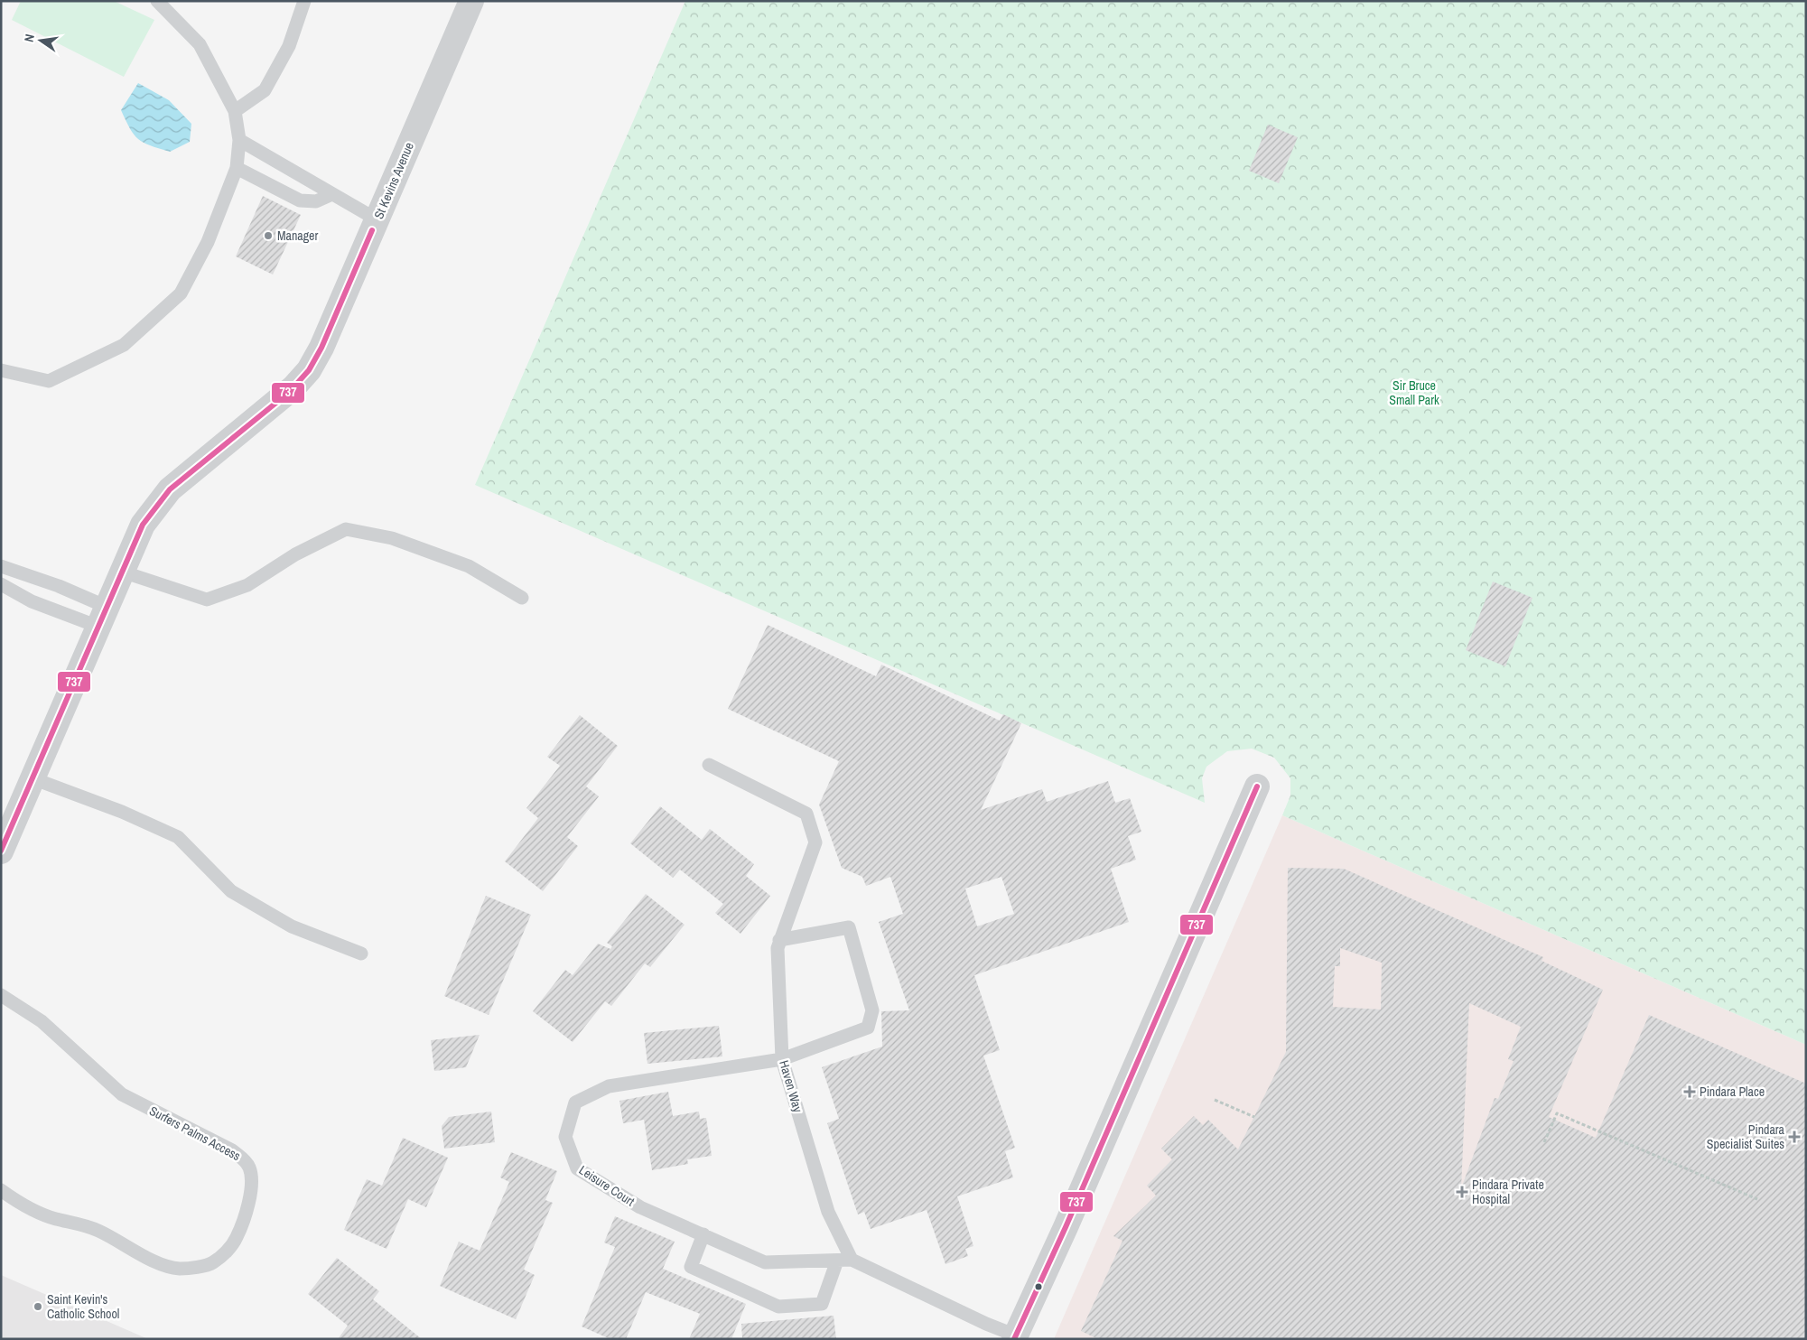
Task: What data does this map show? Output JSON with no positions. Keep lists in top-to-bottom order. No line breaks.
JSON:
{"streets":{"street":["St Kevins Avenue"],"lane":["Haven Way","Surfers Palms Access","Leisure Court"]},"crossings":[["Haven Way","Leisure Court"]],"parks":["Sir Bruce Small Park"],"places":{"other":["Manager","Saint Kevin's Catholic School"],"health":["Pindara Place","Pindara Specialist Suites","Pindara Private Hospital"]},"lines":["transit line 737"],"north":"left"}
